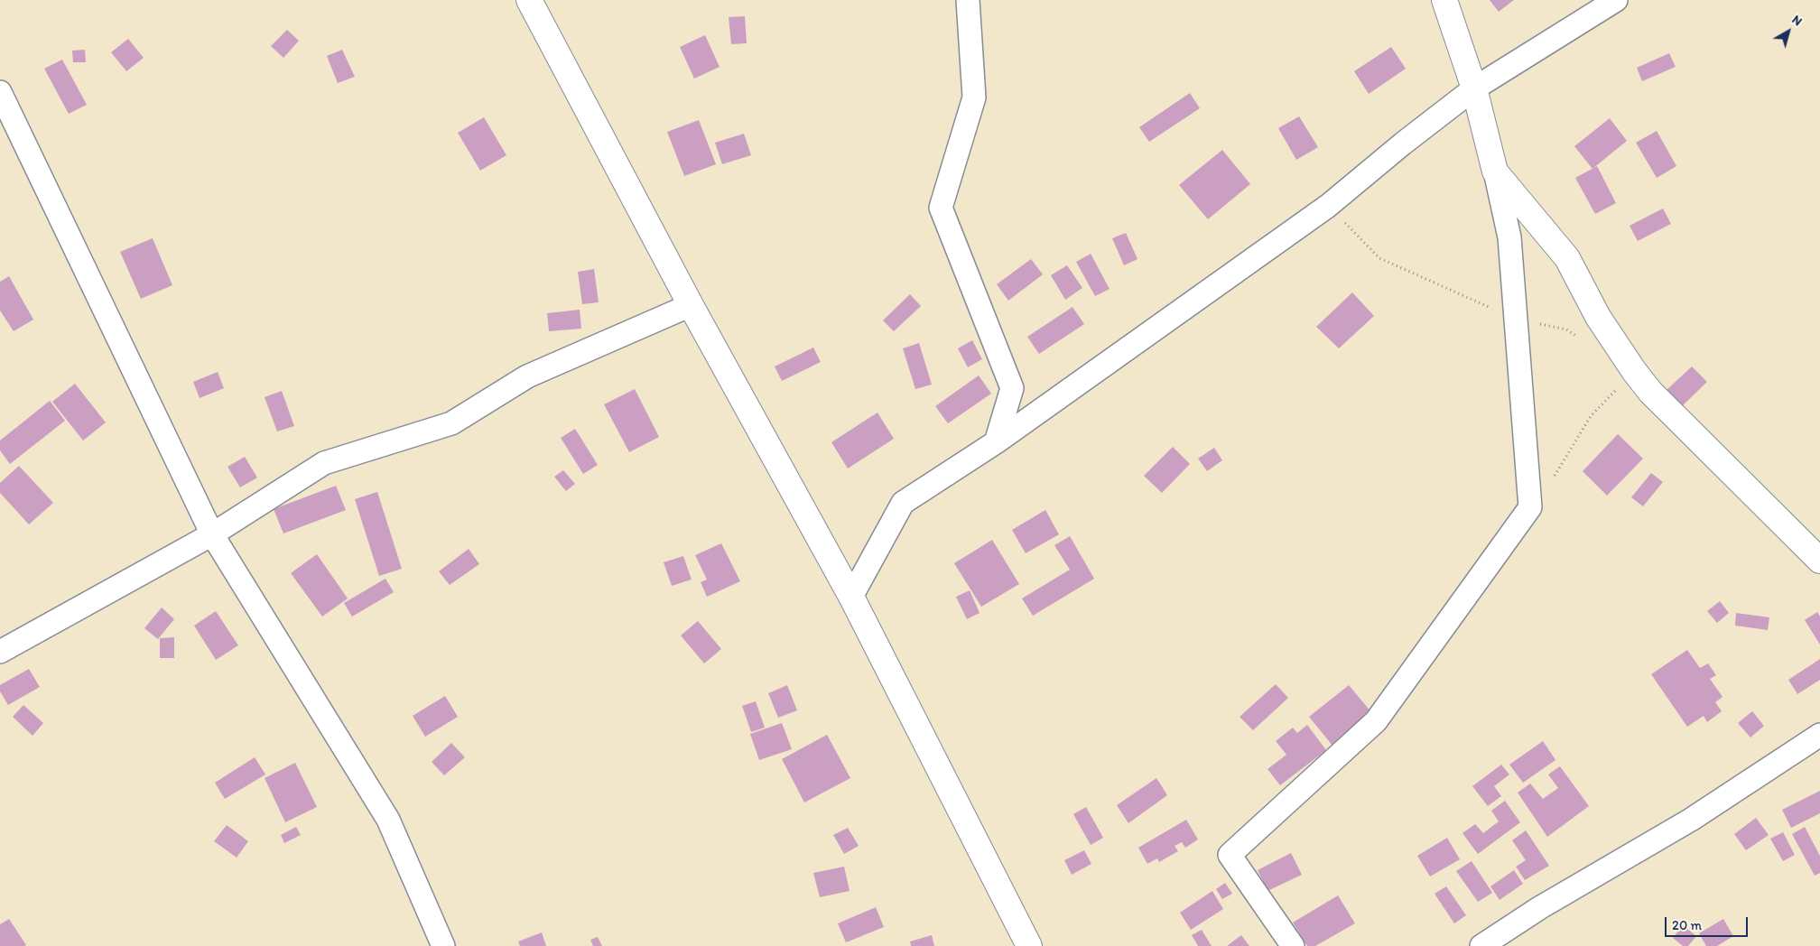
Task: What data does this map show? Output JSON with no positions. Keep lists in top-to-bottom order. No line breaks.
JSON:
{"scale_bar":"20 m","north":"top right"}
